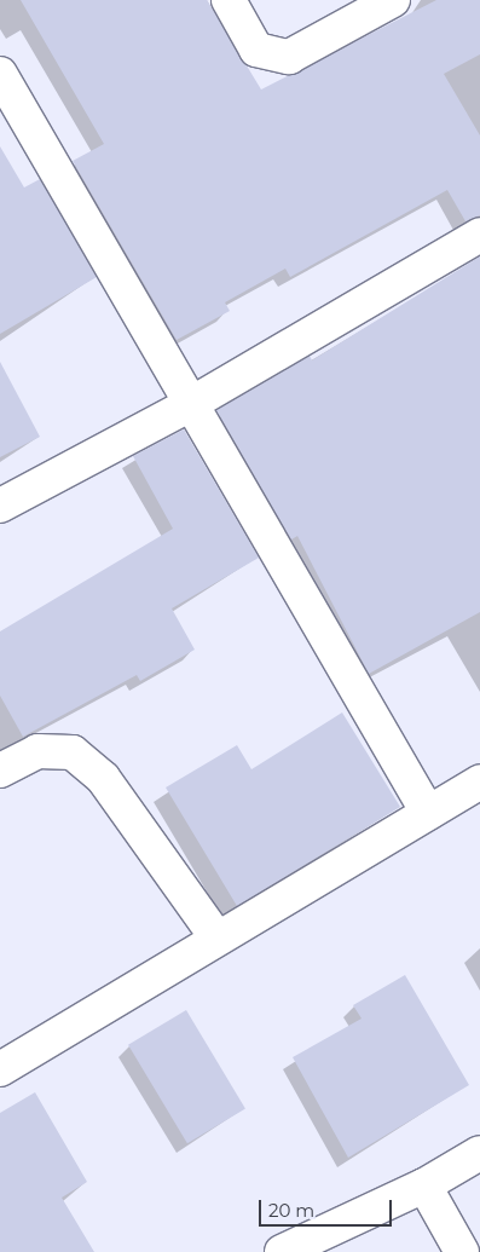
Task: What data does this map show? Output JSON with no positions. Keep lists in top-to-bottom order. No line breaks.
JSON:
{"scale_bar":"20 m"}
